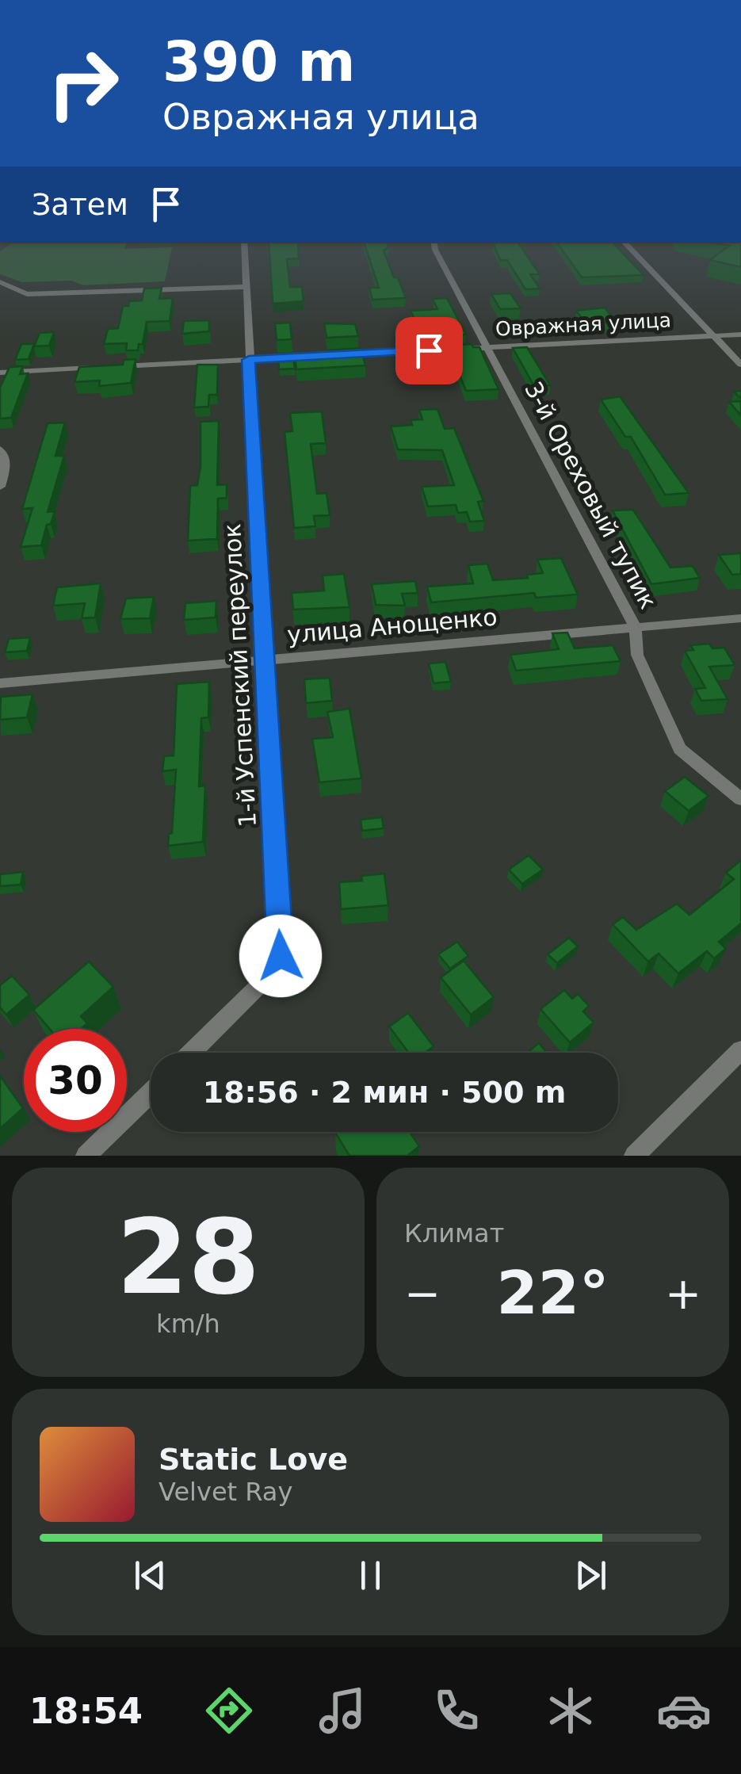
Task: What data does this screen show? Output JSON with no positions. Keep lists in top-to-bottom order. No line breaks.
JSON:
{"streets":{"street":["Овражная улица","3-й Ореховый тупик","улица Анощенко","1-й Успенский переулок"]},"crossings":[["Овражная улица","3-й Ореховый тупик"],["Овражная улица","1-й Успенский переулок"],["3-й Ореховый тупик","улица Анощенко"],["улица Анощенко","1-й Успенский переулок"]],"page":{"turn":["390 m","Овражная улица"],"then":"Затем","limit":"30","trip":"18:56 · 2 мин · 500 m","tile":[["28","km/h"],"Климат"],"heat":["−","22°","+"],"song":["Static Love","Velvet Ray"],"tabs":"18:54"}}
